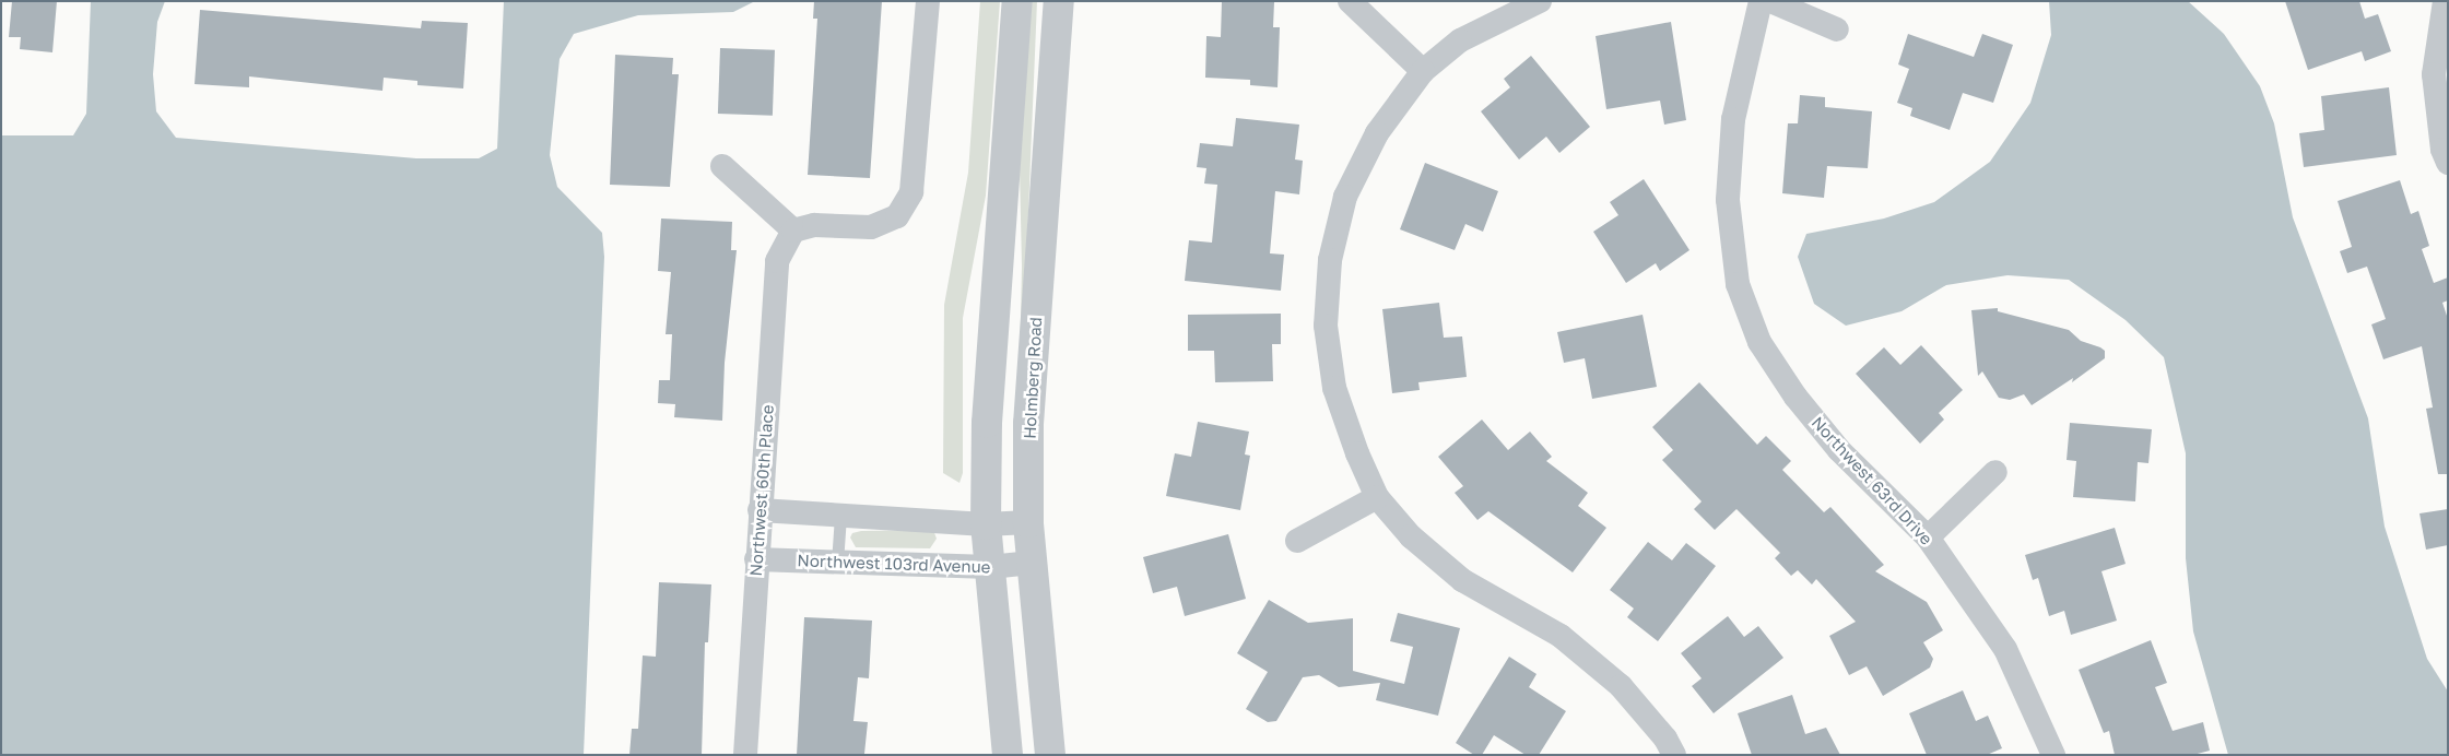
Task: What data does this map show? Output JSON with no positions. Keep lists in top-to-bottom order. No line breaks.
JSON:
{"streets":{"street":["Holmberg Road","Northwest 63rd Drive","Northwest 60th Place","Northwest 103rd Avenue"]},"crossings":[["Holmberg Road","Northwest 103rd Avenue"],["Northwest 60th Place","Northwest 103rd Avenue"]]}
